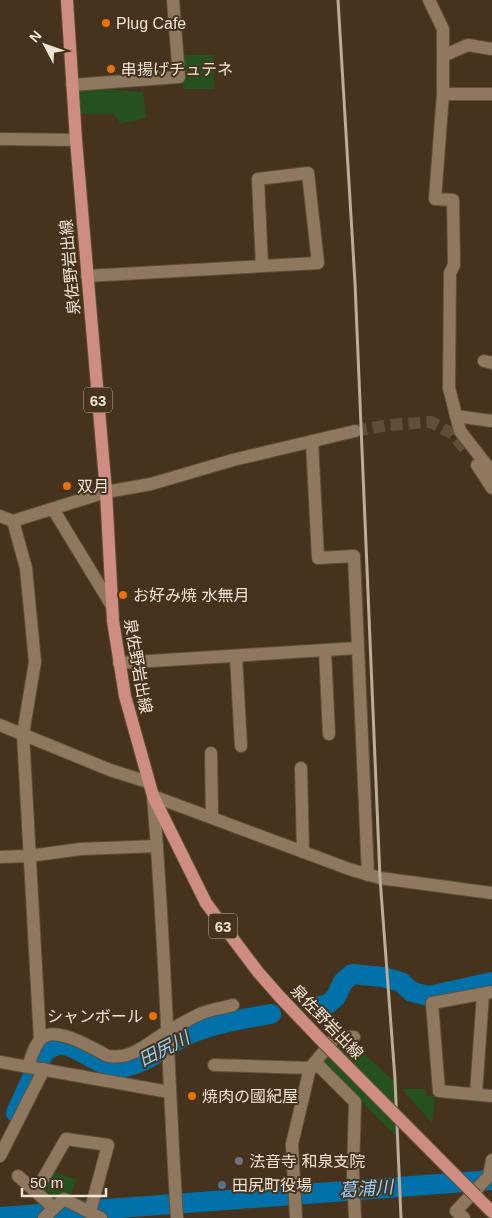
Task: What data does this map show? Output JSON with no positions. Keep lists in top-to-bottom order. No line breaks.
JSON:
{"streets":{"main road":["泉佐野岩出線","63"]},"water":["田尻川","葛浦川"],"places":["Plug Cafe","串揚げチュテネ","双月","お好み焼 水無月","シャンボール","焼肉の國紀屋","法音寺 和泉支院","田尻町役場"],"scale_bar":"50 m","north":"top left"}
